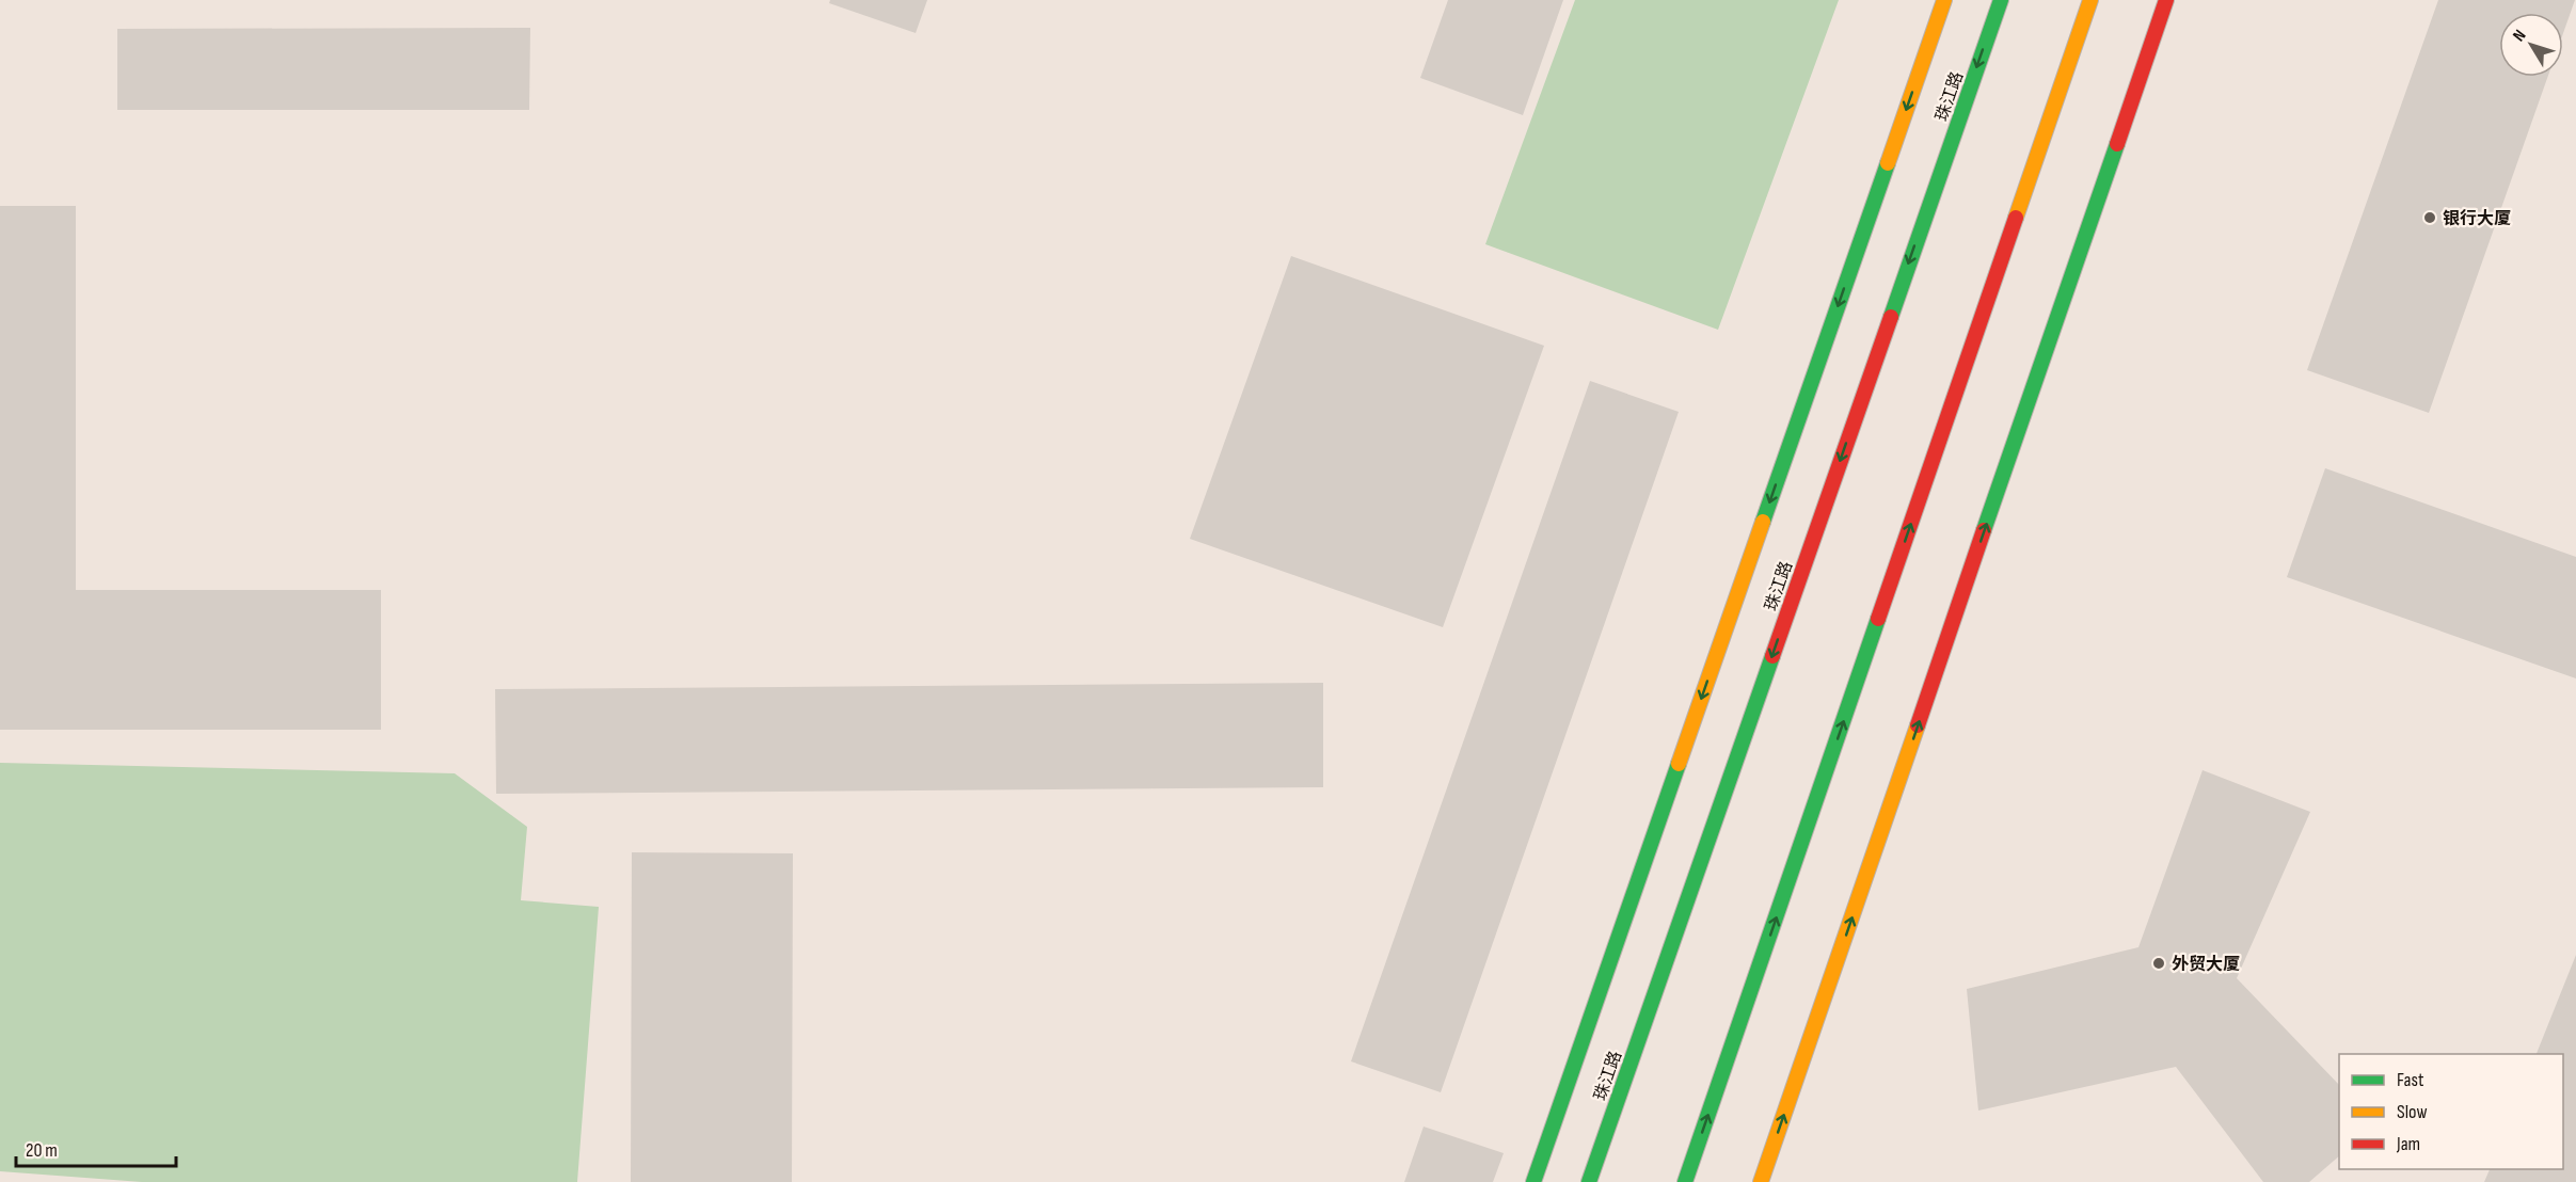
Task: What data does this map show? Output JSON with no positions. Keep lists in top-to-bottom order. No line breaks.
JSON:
{"streets":{"main road":["珠江路"]},"places":["银行大厦","外贸大厦"],"legend":["Fast","Slow","Jam"],"scale_bar":"20 m","north":"top left"}
